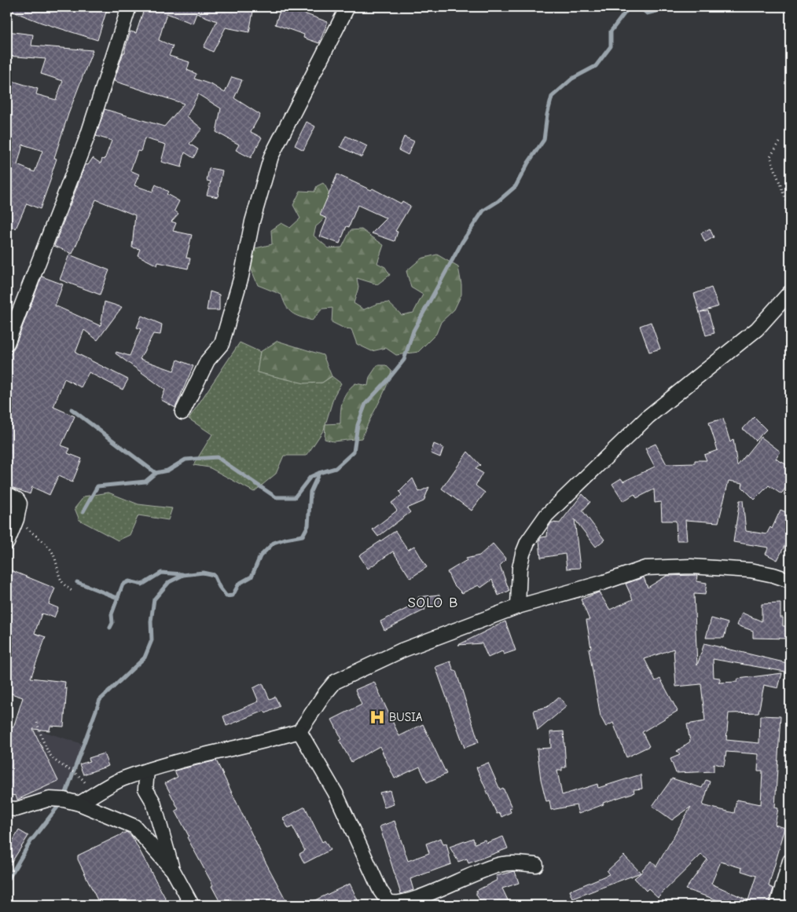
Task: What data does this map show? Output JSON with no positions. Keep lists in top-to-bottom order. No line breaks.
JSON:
{"districts":["SOLO B"],"places":{"hospital":["BUSIA"]}}
